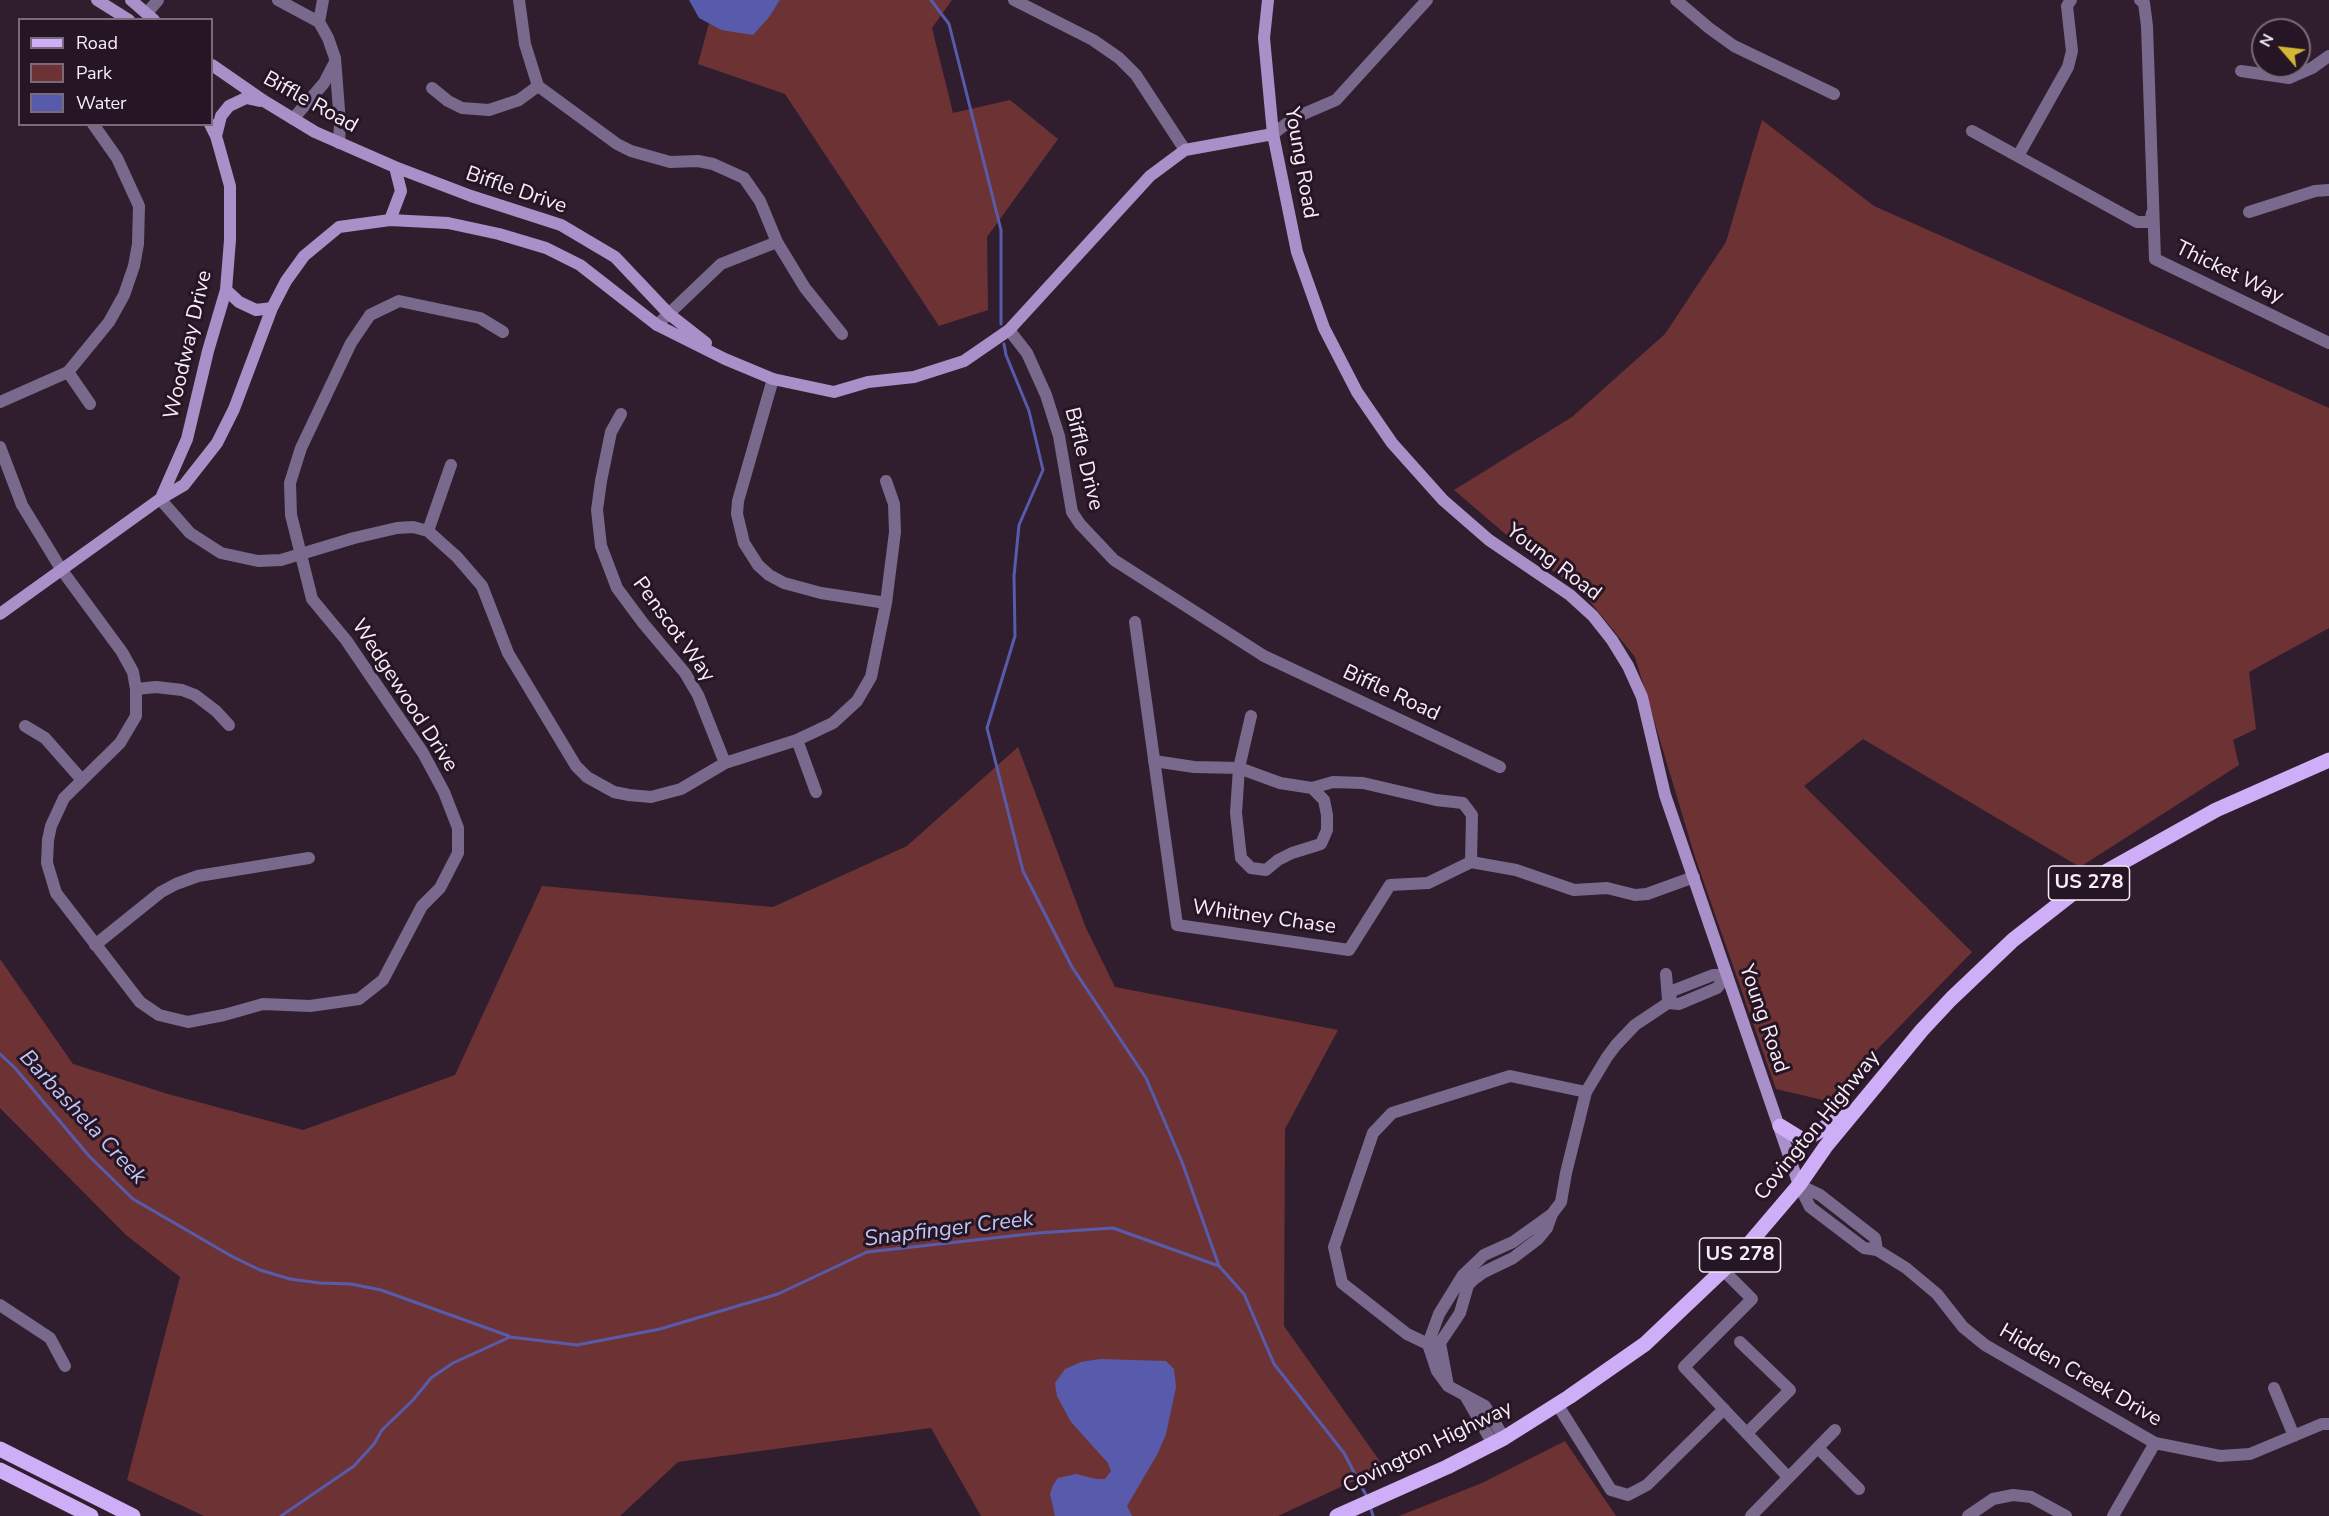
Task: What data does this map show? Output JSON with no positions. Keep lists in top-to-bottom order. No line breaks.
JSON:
{"streets":{"main road":["US 278","Covington Highway"],"street":["Biffle Road","Young Road","Biffle Drive","Thicket Way","Woodway Drive","Penscot Way","Wedgewood Drive","Whitney Chase","Hidden Creek Drive"]},"crossings":[["Biffle Road","Biffle Drive"],["Young Road","Biffle Drive"],["Young Road","Covington Highway"],["Young Road","Hidden Creek Drive"],["Biffle Drive","Woodway Drive"],["Woodway Drive","Wedgewood Drive"],["Covington Highway","Hidden Creek Drive"]],"water":["Barbashela Creek","Snapfinger Creek"],"legend":["Road","Park","Water"],"north":"top left"}
